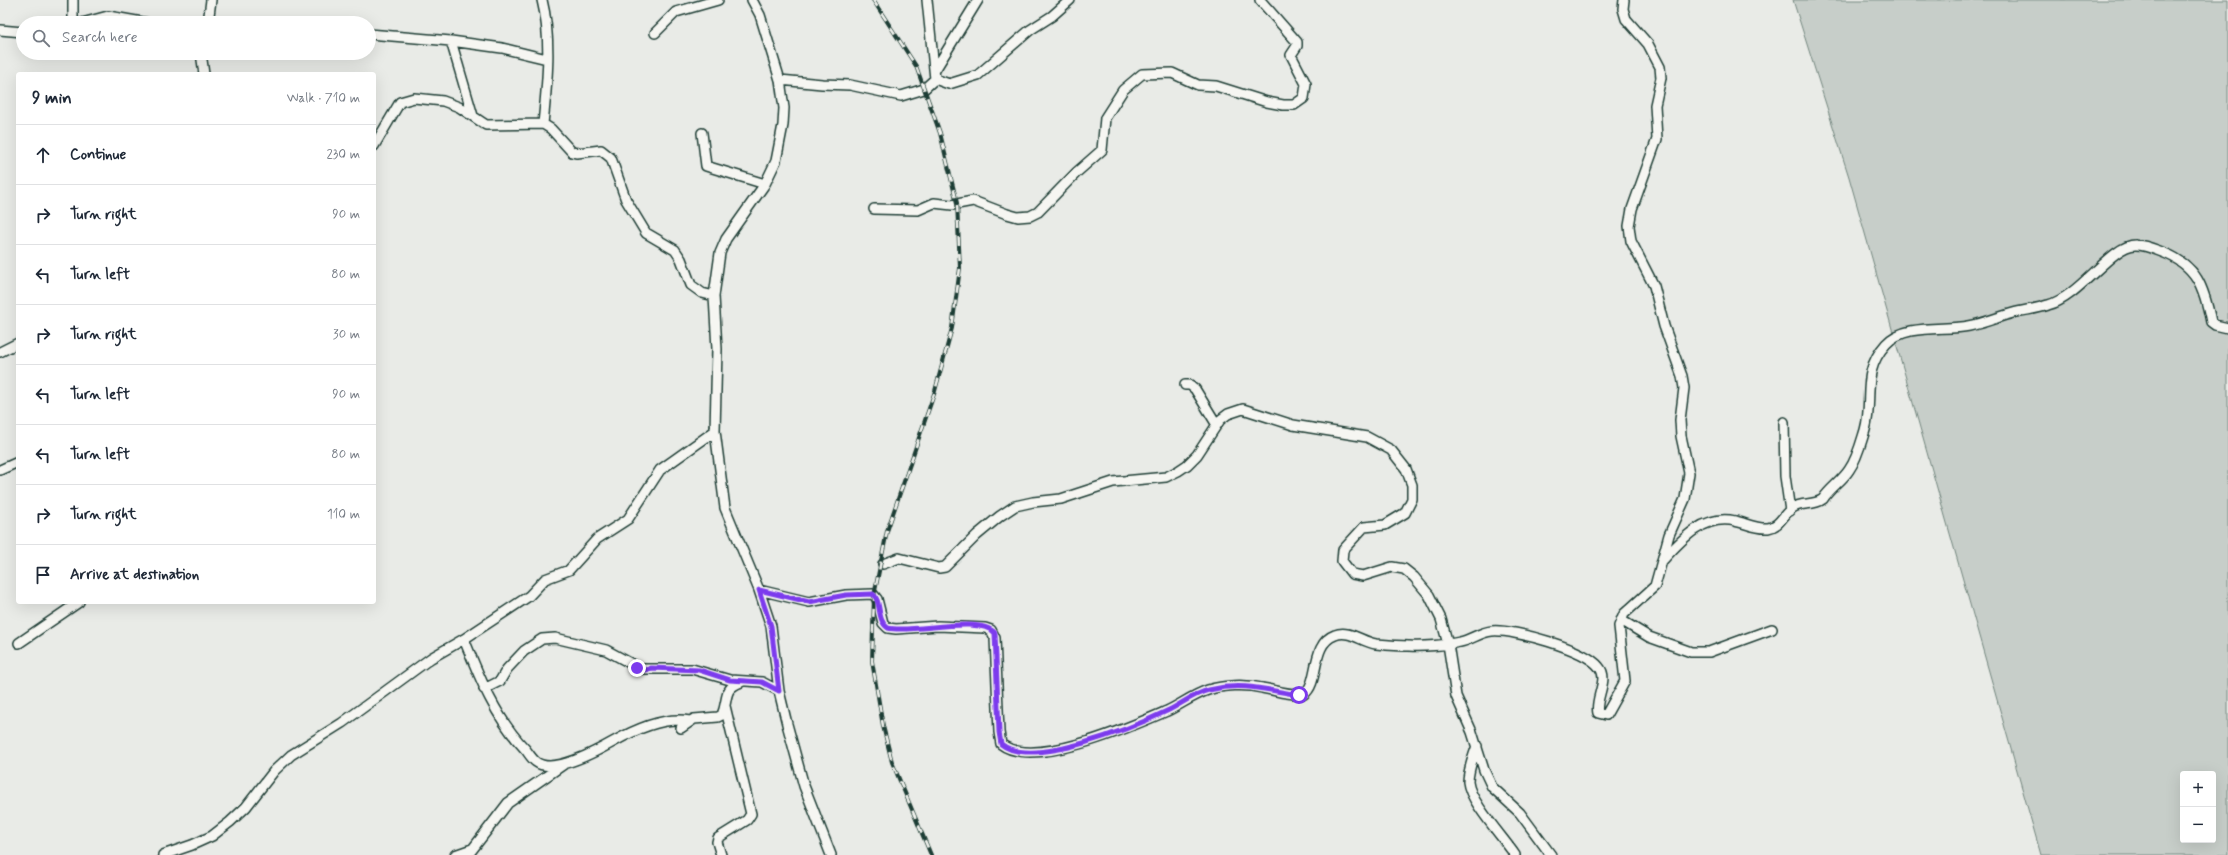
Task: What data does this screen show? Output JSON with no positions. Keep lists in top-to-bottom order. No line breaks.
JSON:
{"page":{"search":"Search here","heading":["9 min","Walk · 710 m"],"list":[["Continue","230 m"],["Turn right","90 m"],["Turn left","80 m"],["Turn right","30 m"],["Turn left","90 m"],["Turn left","80 m"],["Turn right","110 m"],"Arrive at destination"],"map_buttons":["+","−"]}}
